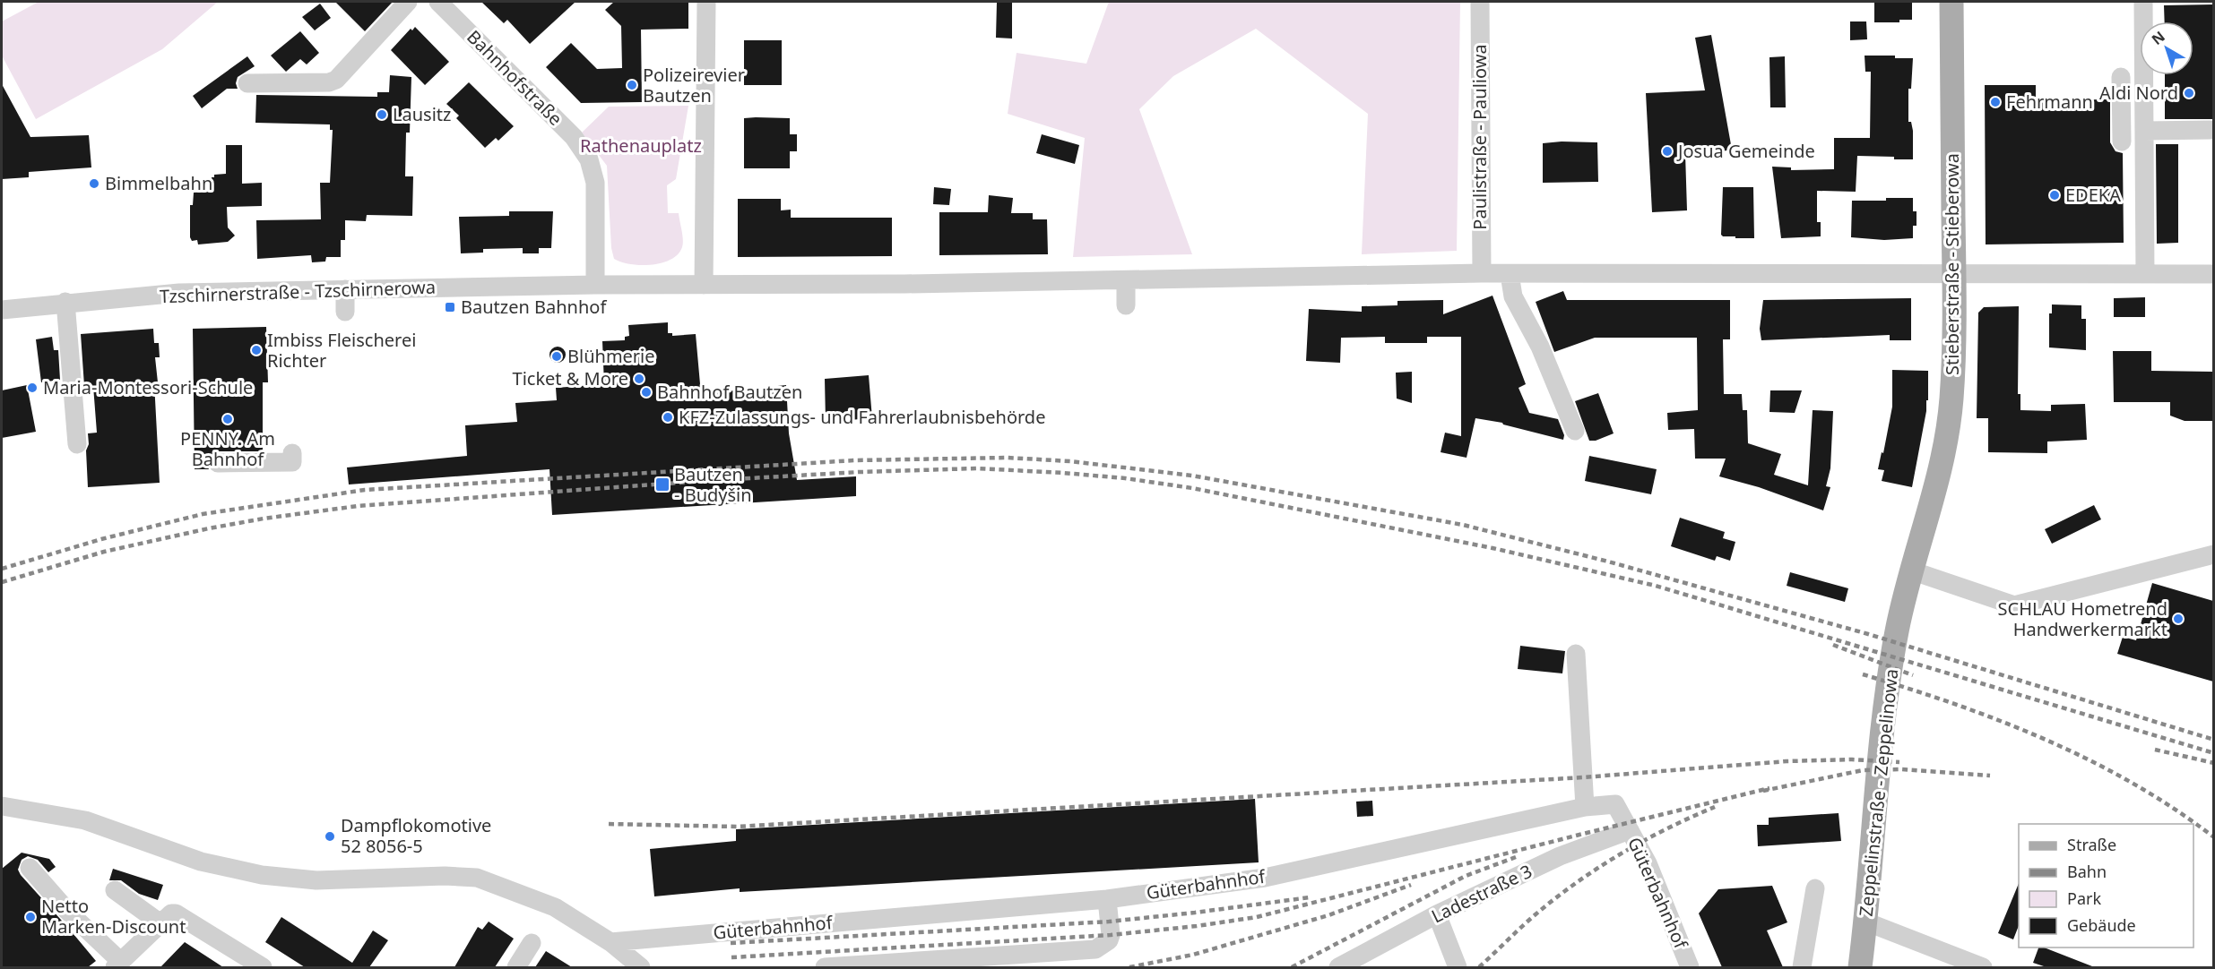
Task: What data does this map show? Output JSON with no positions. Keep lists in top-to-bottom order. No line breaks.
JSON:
{"streets":{"main road":["Stieberstraße - Stieberowa","Zeppelinstraße - Zeppelinowa"],"street":["Bahnhofstraße","Paulistraße - Pauliowa","Tzschirnerstraße - Tzschirnerowa","Güterbahnhof","Ladestraße 3"]},"crossings":[["Bahnhofstraße","Tzschirnerstraße - Tzschirnerowa"],["Paulistraße - Pauliowa","Tzschirnerstraße - Tzschirnerowa"],["Stieberstraße - Stieberowa","Tzschirnerstraße - Tzschirnerowa"],["Stieberstraße - Stieberowa","Zeppelinstraße - Zeppelinowa"],["Güterbahnhof","Ladestraße 3"]],"parks":["Rathenauplatz"],"places":{"other":["Polizeirevier Bautzen","Aldi Nord","Fehrmann","Lausitz","Josua Gemeinde","Bimmelbahn","EDEKA","Imbiss Fleischerei Richter","Blühmerie","Ticket & More","Maria-Montessori-Schule","Bahnhof Bautzen","KFZ-Zulassungs- und Fahrerlaubnisbehörde","PENNY. Am Bahnhof","SCHLAU Hometrend Handwerkermarkt","Dampflokomotive 52 8056-5","Netto Marken-Discount"],"transit":["Bautzen Bahnhof","Bautzen - Budyšin"]},"legend":["Straße","Bahn","Park","Gebäude"],"north":"top left"}
